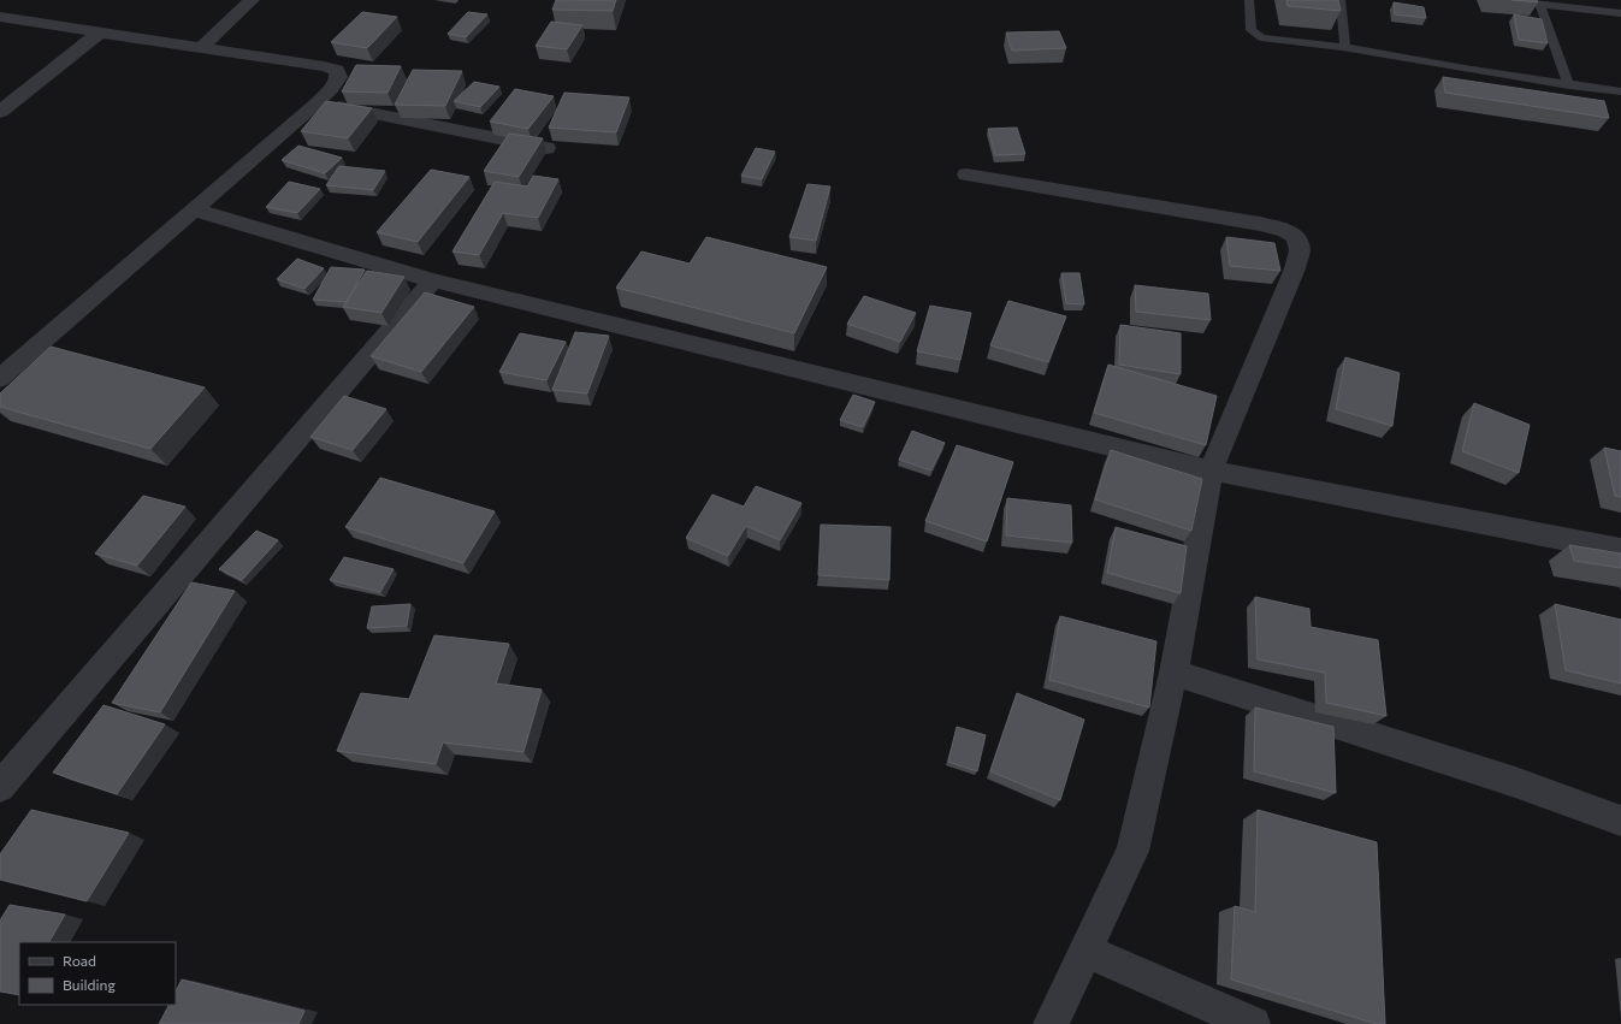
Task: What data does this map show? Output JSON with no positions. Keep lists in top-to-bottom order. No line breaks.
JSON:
{"legend":["Road","Building"]}
